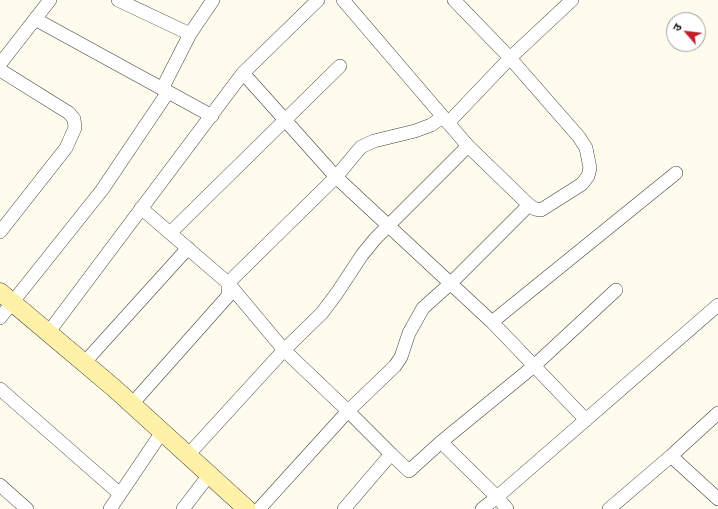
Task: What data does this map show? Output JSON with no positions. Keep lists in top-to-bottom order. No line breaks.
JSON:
{"north":"top left"}
